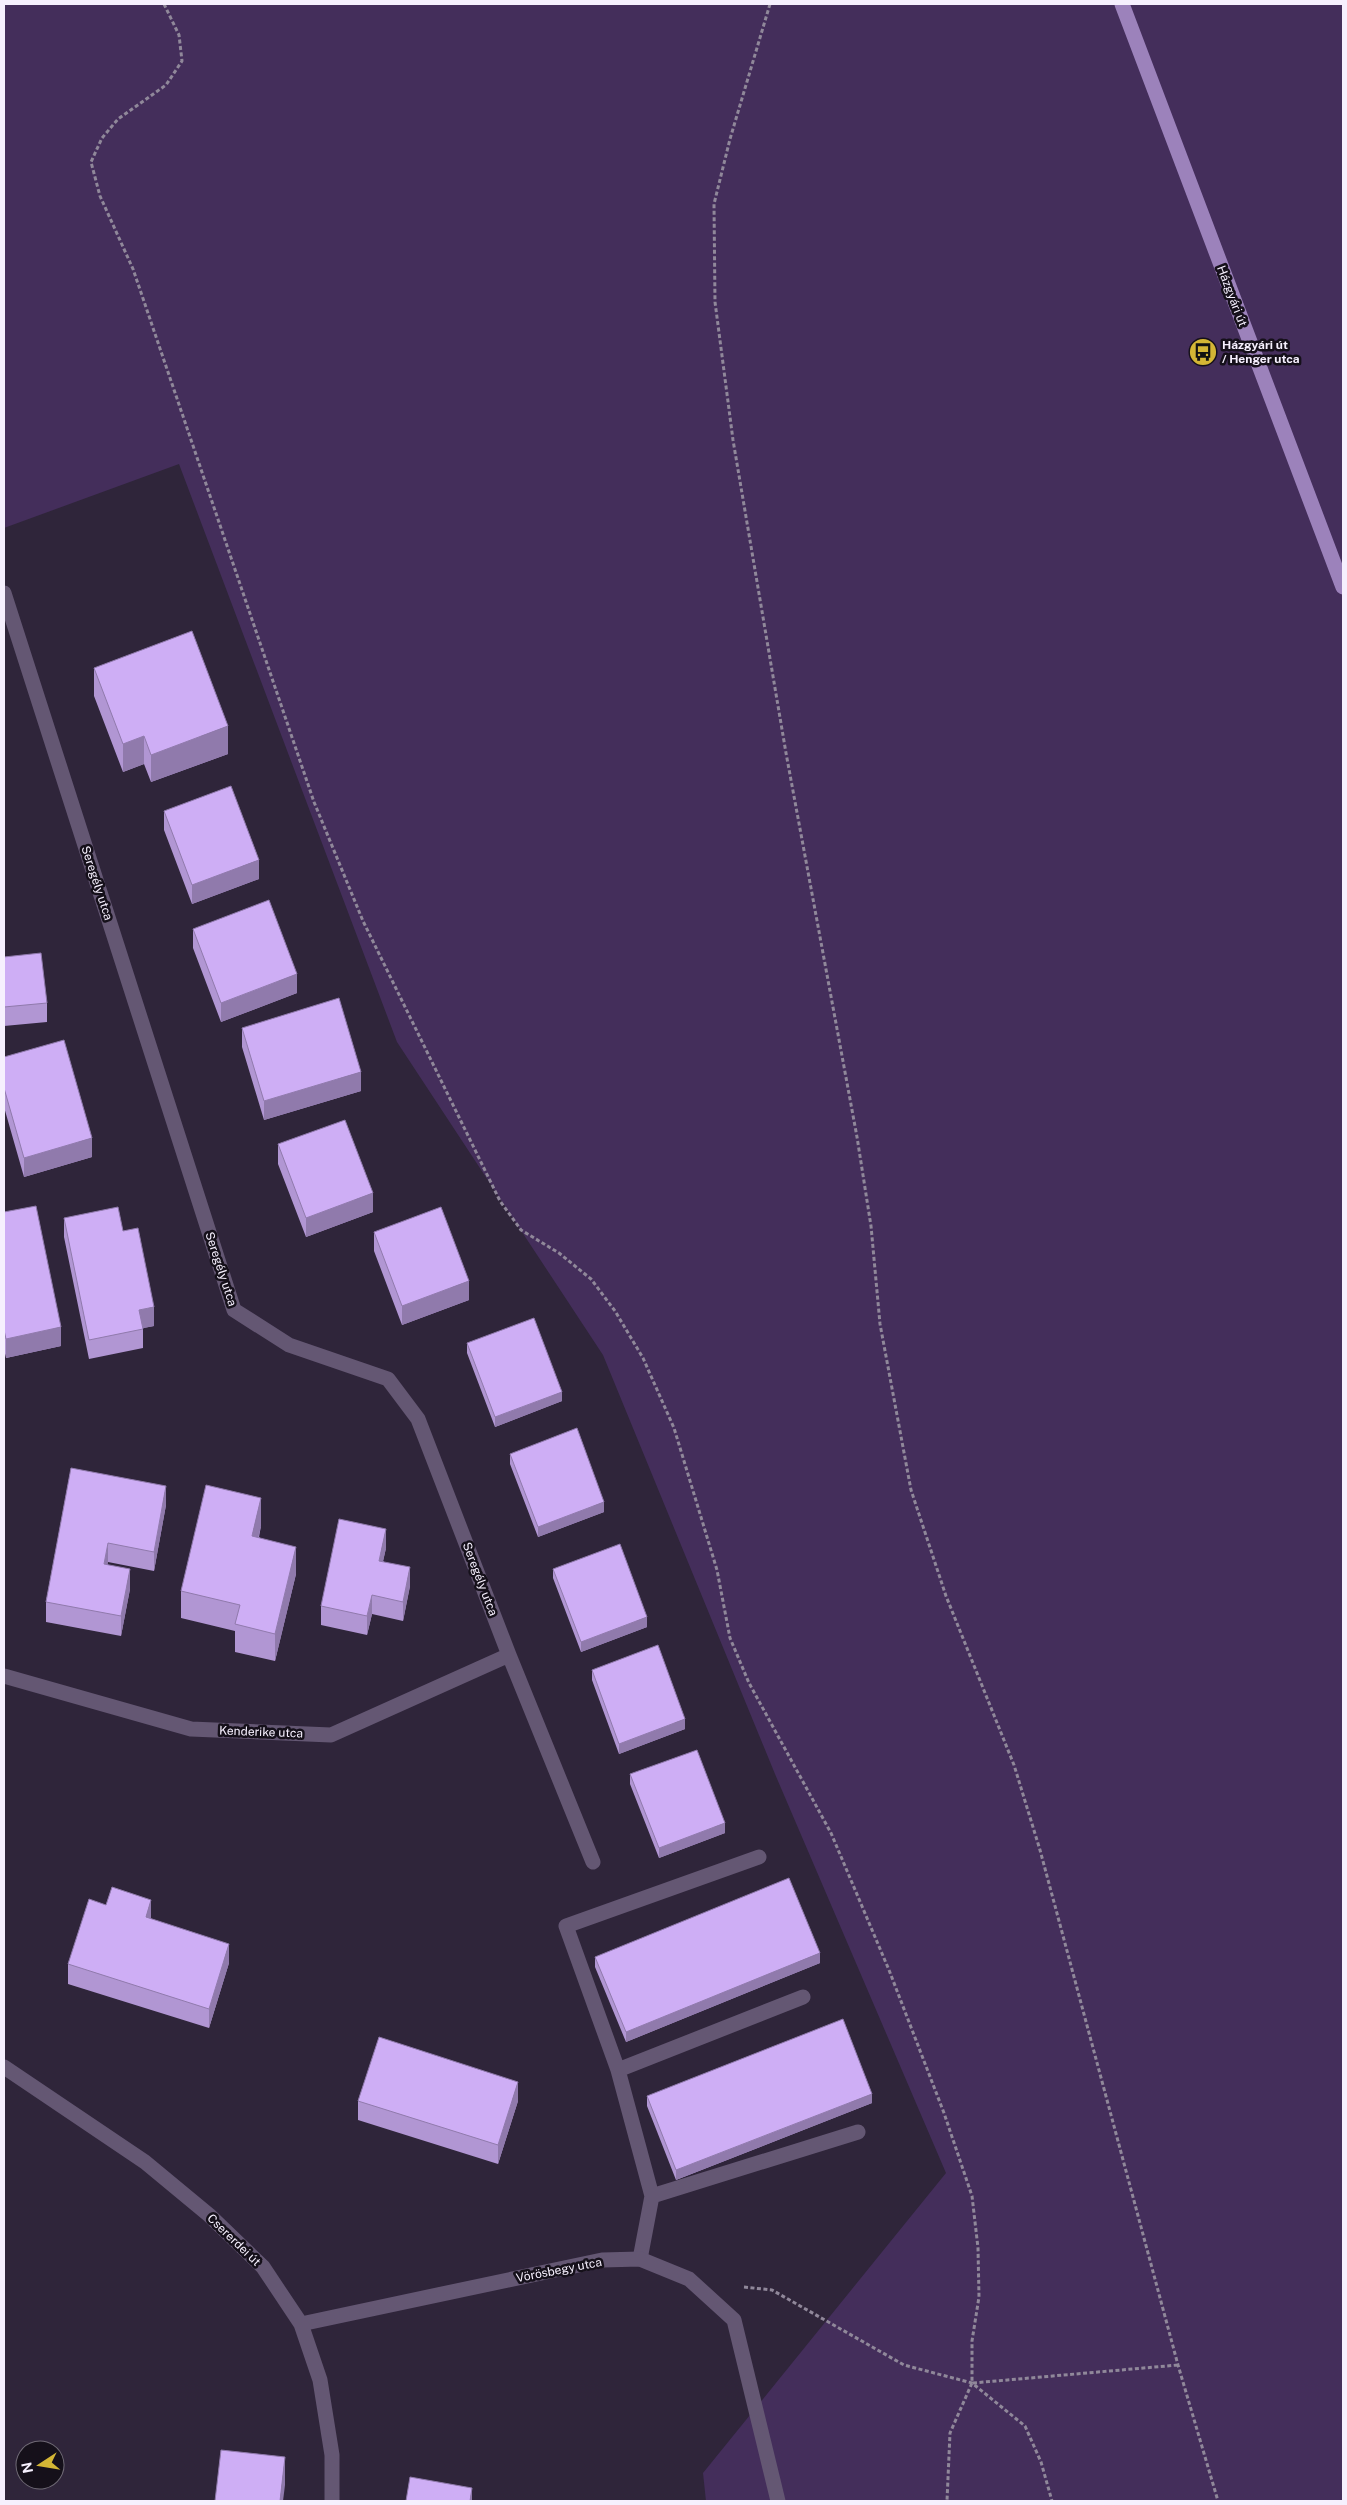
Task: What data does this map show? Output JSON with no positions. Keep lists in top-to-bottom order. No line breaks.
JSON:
{"streets":{"main road":["Házgyári út"],"street":["Seregély utca","Kenderike utca","Csererdei út","Vörösbegy utca"]},"crossings":[["Seregély utca","Kenderike utca"],["Csererdei út","Vörösbegy utca"]],"places":{"bus stop":["Házgyári út / Henger utca"]},"north":"left"}
